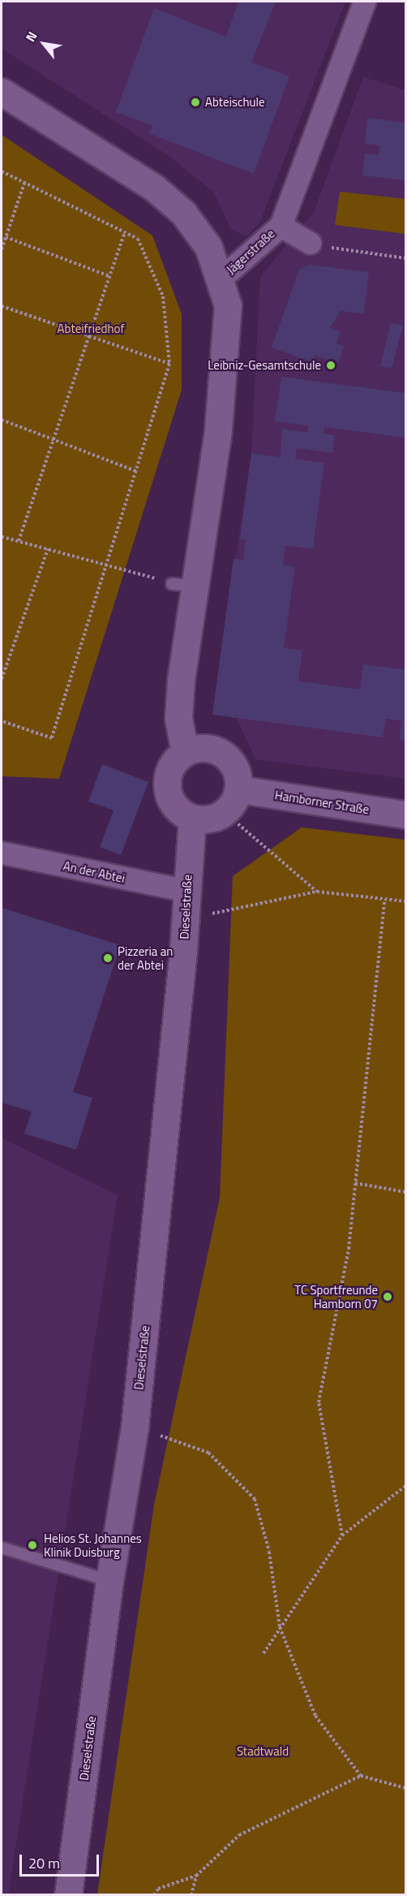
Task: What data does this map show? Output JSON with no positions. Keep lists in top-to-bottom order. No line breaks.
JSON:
{"streets":{"street":["Jägerstraße","Hamborner Straße","An der Abtei","Dieselstraße"]},"crossings":[["Hamborner Straße","Dieselstraße"],["An der Abtei","Dieselstraße"]],"parks":["Abteifriedhof","Stadtwald"],"places":["Abteischule","Leibniz-Gesamtschule","Pizzeria an der Abtei","TC Sportfreunde Hamborn 07","Helios St. Johannes Klinik Duisburg"],"scale_bar":"20 m","north":"top left"}
